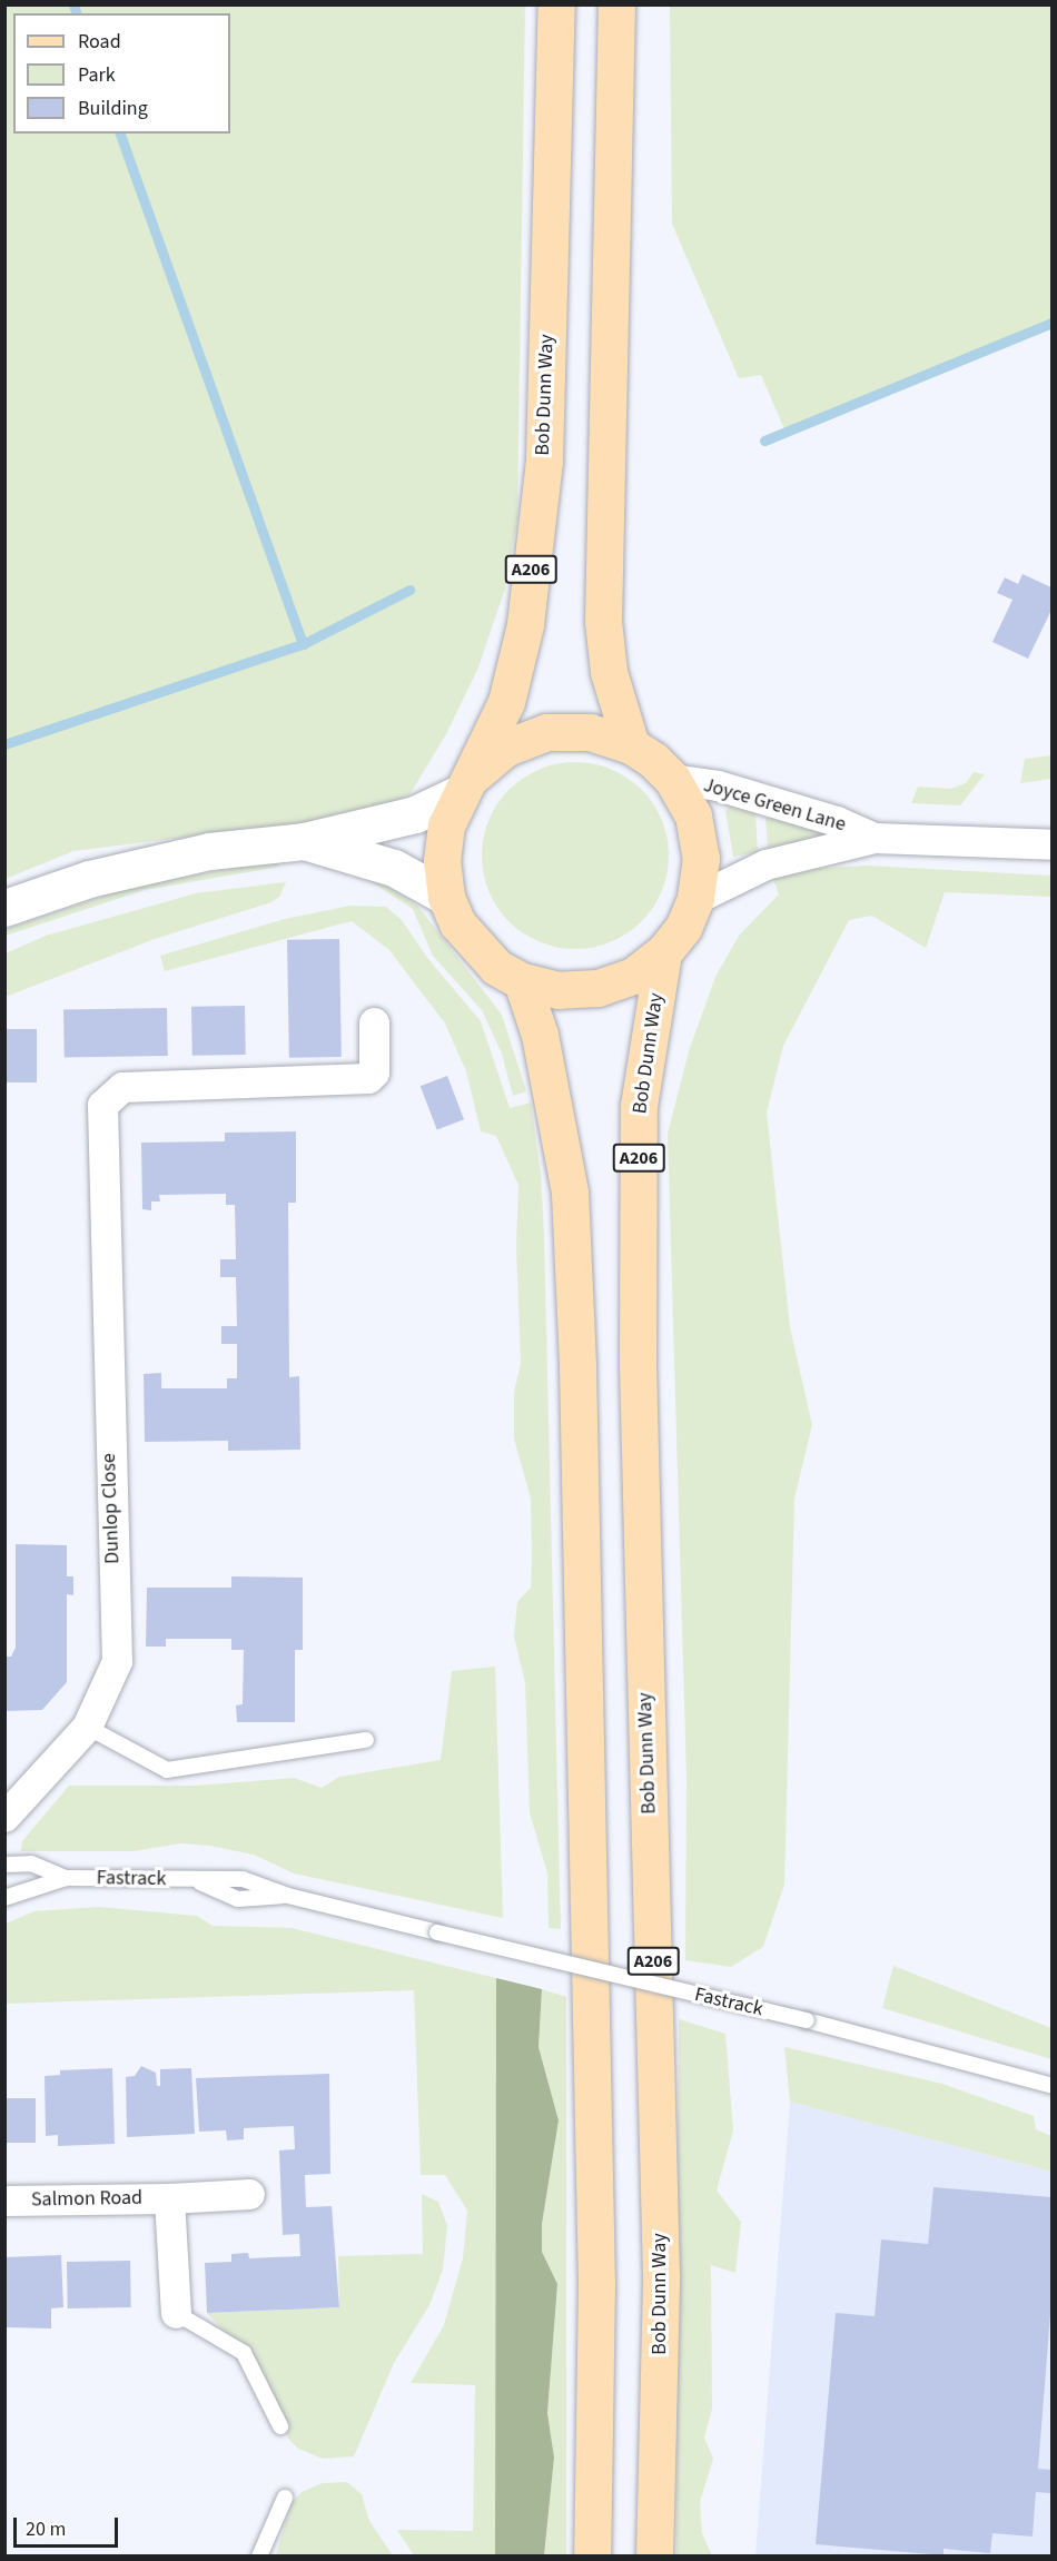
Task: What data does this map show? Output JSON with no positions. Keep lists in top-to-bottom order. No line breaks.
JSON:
{"streets":{"main road":["Bob Dunn Way","A206"],"street":["Joyce Green Lane","Dunlop Close","Salmon Road"],"lane":["Fastrack"]},"legend":["Road","Park","Building"],"scale_bar":"20 m"}
